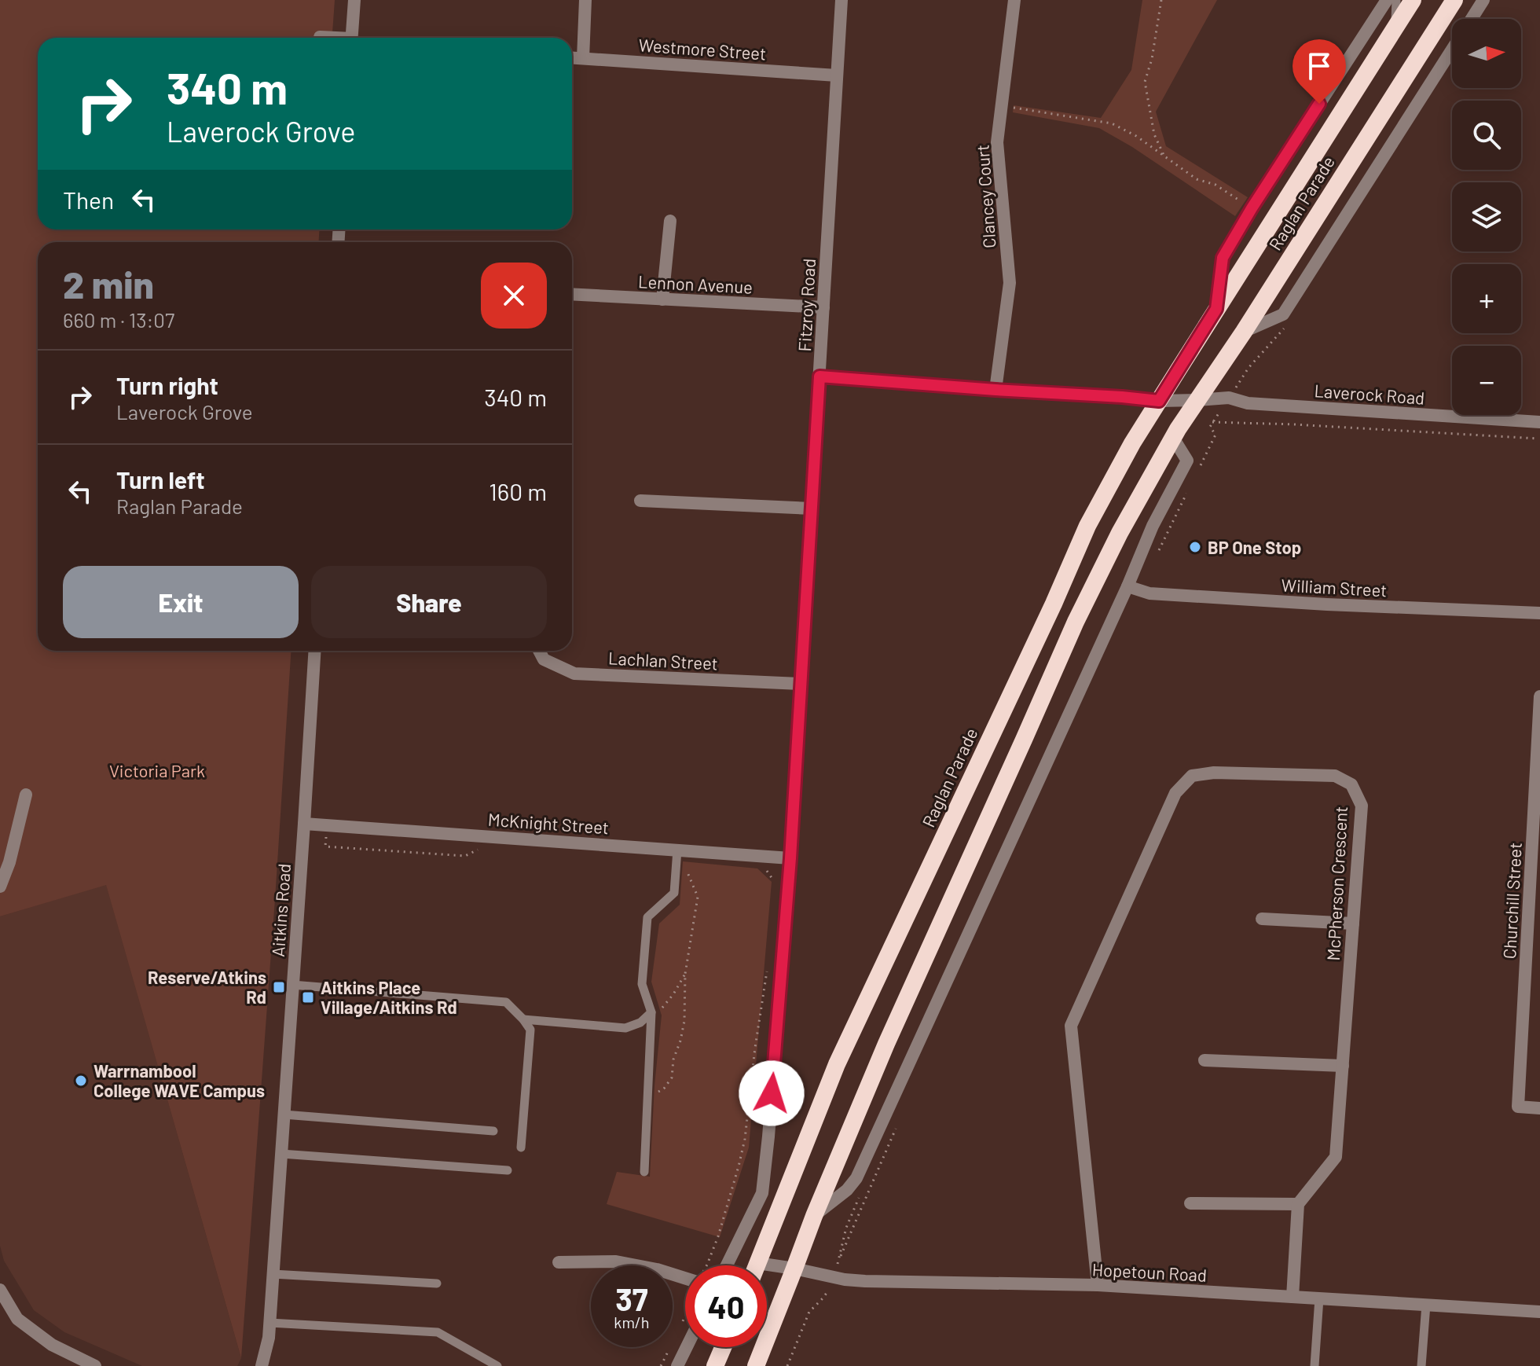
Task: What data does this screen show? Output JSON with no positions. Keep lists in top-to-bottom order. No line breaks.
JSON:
{"streets":{"highway":["Raglan Parade"],"street":["Westmore Street","Clancey Court","Lennon Avenue","Fitzroy Road","Laverock Road","William Street","Lachlan Street","McKnight Street","McPherson Crescent","Churchill Street","Aitkins Road","Hopetoun Road"]},"crossings":[["Westmore Street","Fitzroy Road"],["Clancey Court","Laverock Road"],["Raglan Parade","Laverock Road"],["Raglan Parade","Hopetoun Road"],["Lennon Avenue","Fitzroy Road"],["Fitzroy Road","Laverock Road"],["Fitzroy Road","Lachlan Street"],["Fitzroy Road","McKnight Street"],["McKnight Street","Aitkins Road"],["McPherson Crescent","Hopetoun Road"]],"parks":["Victoria Park"],"places":{"other":["BP One Stop","Warrnambool College WAVE Campus"],"transit":["Reserve/Atkins Rd","Aitkins Place Village/Aitkins Rd"]},"north":"right","page":{"map_buttons":["+","−"],"turn":["340 m","Laverock Grove"],"then":"Then","heading":["2 min","660 m · 13:07"],"list":[{"name":"Turn right","note":"Laverock Grove","value":"340 m"},{"name":"Turn left","note":"Raglan Parade","value":"160 m"}],"buttons":["Exit","Share"],"speed":"37 km/h","limit":"40"}}
